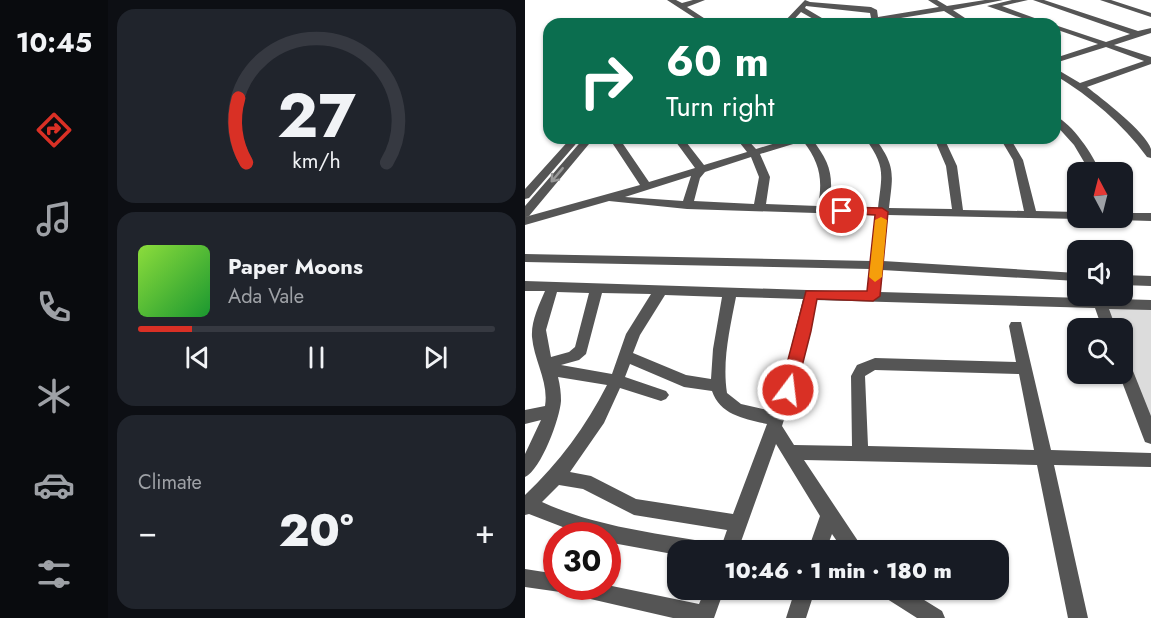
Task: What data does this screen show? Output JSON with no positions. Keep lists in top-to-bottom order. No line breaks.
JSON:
{"north":"top","page":{"tabs":"10:45","turn":["60 m","Turn right"],"song":["Paper Moons","Ada Vale"],"tile":"Climate","heat":["−","20°","+"],"limit":"30","trip":"10:46 · 1 min · 180 m","gauge":["27","km/h"]}}
